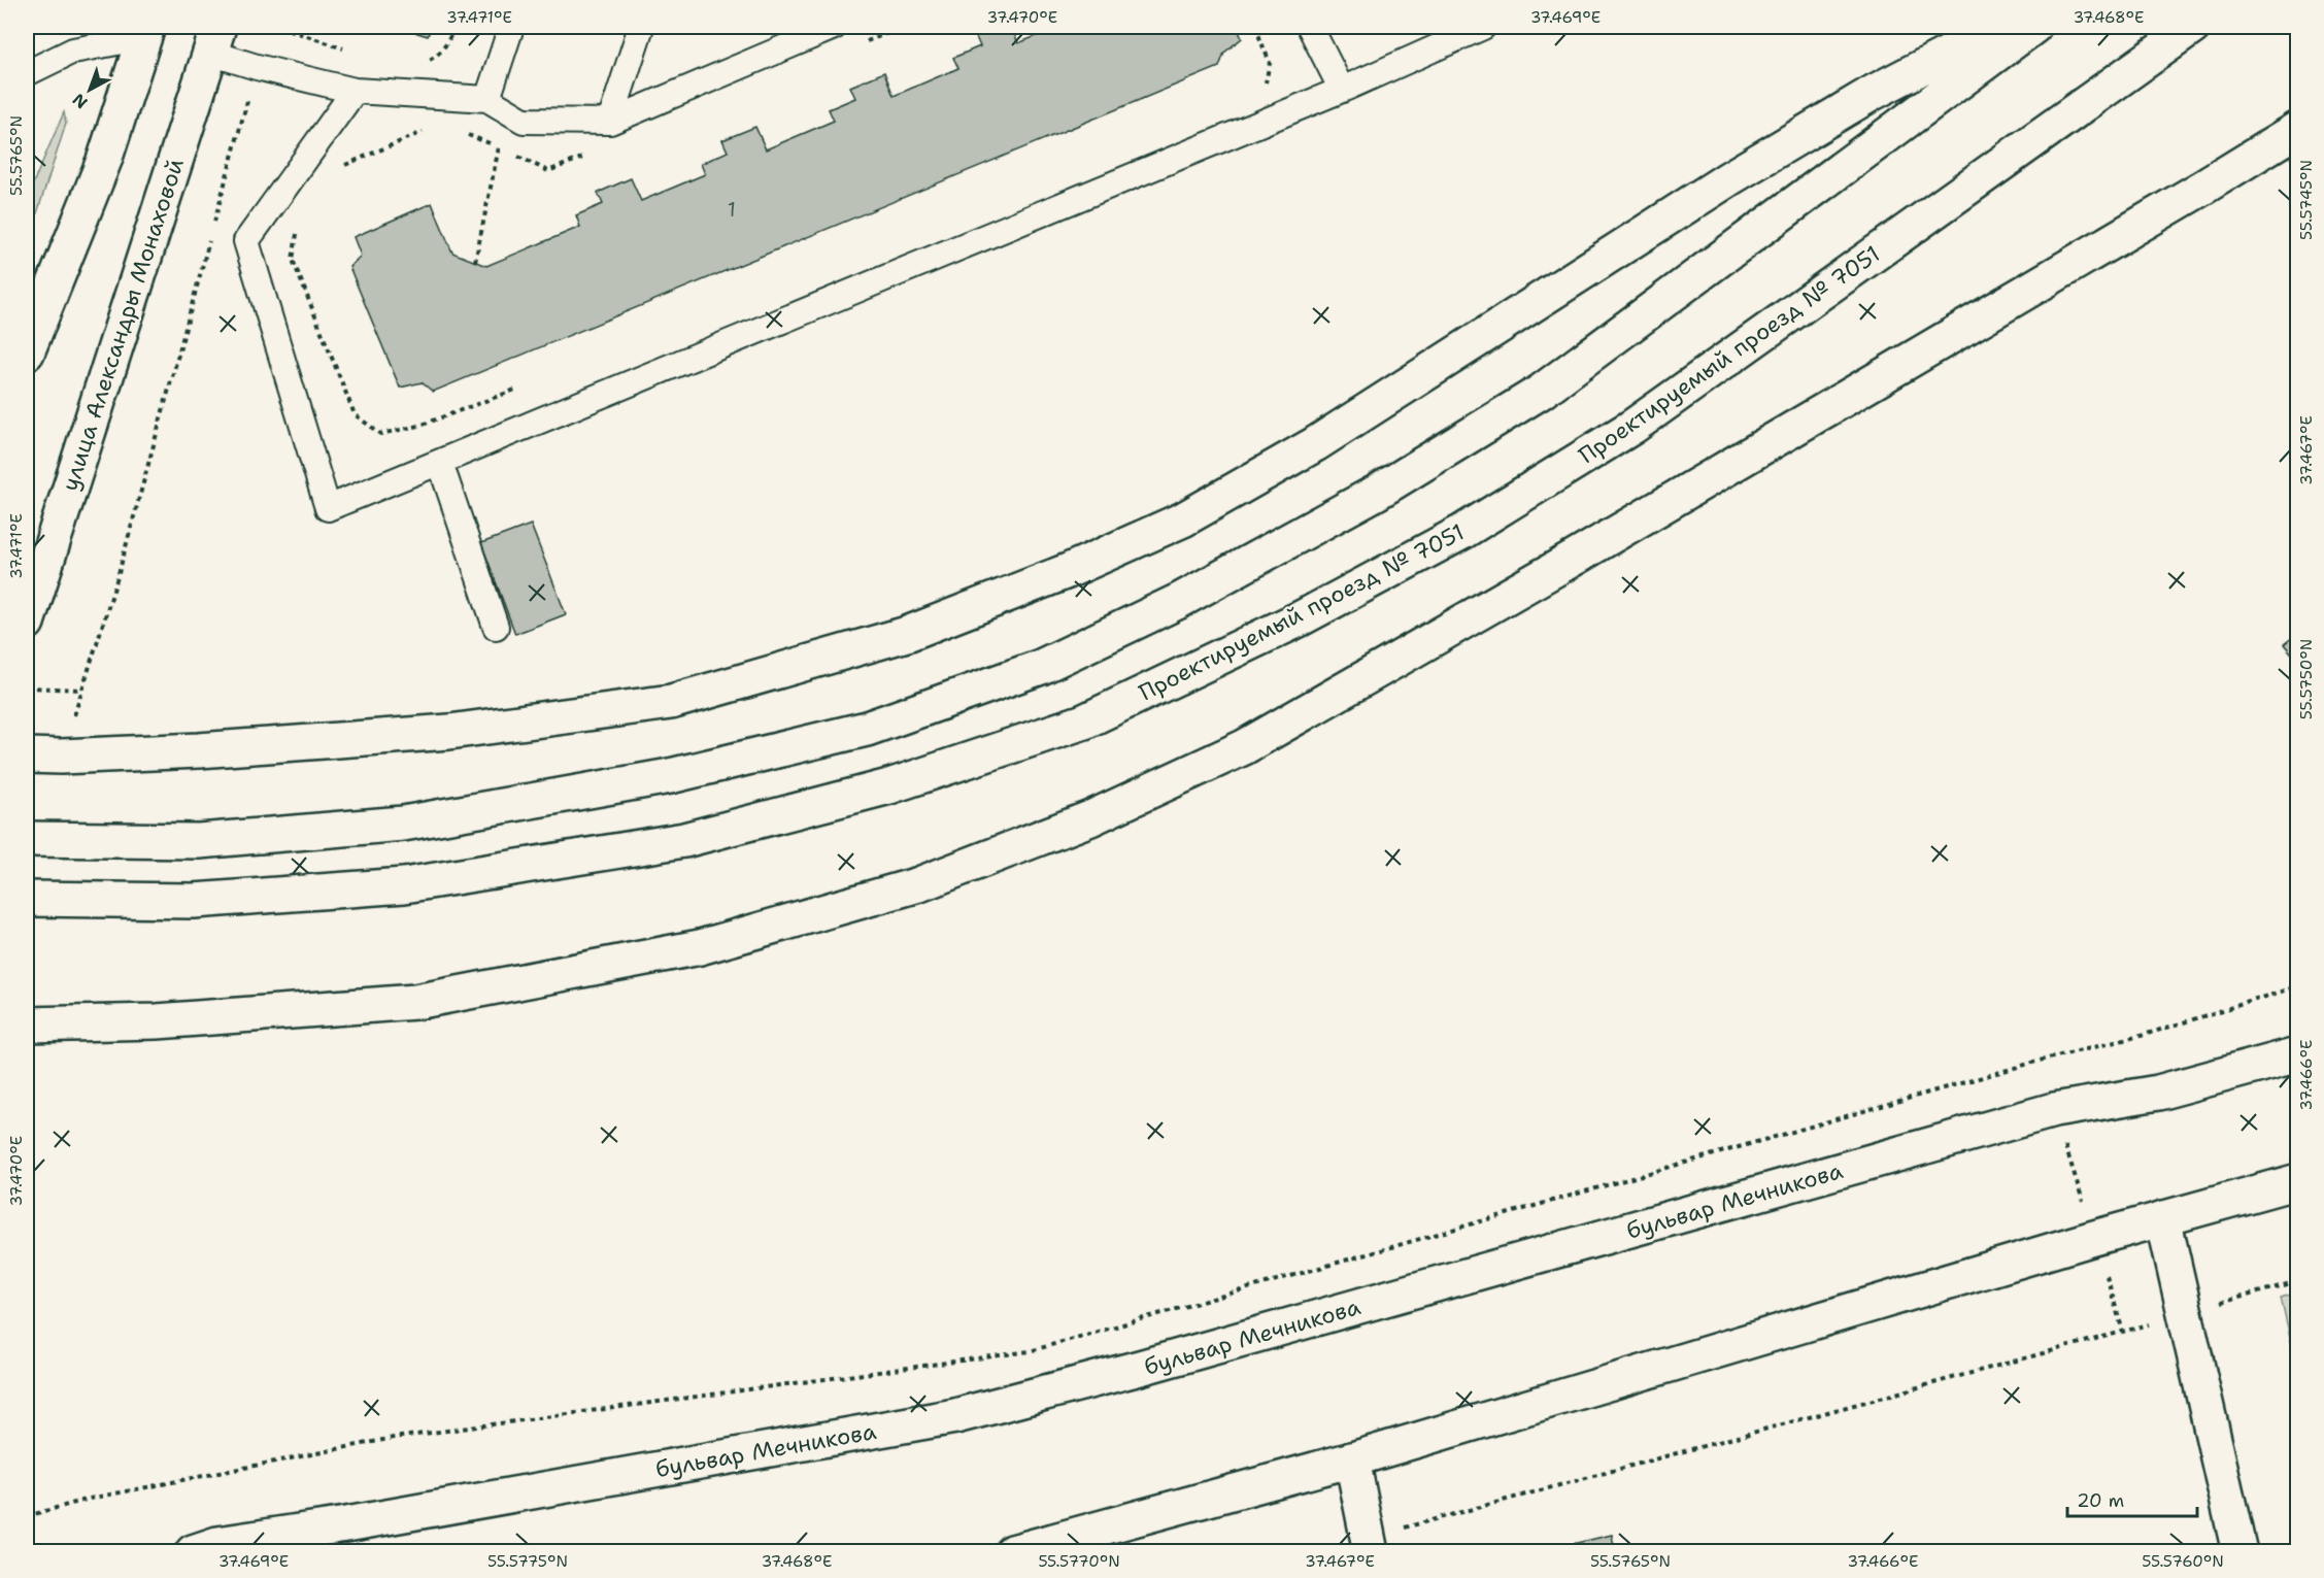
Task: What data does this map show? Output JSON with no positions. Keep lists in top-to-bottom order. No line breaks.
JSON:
{"streets":{"main road":["улица Александры Монаховой","Проектируемый проезд № 7051","бульвар Мечникова"]},"house_numbers":["1"],"scale_bar":"20 m","north":"bottom left","coordinates":["37.471°E","37.470°E","37.469°E","37.468°E","55.5765°N","55.5745°N","37.467°E","55.5750°N","37.466°E","55.5775°N","55.5770°N","55.5760°N"]}
